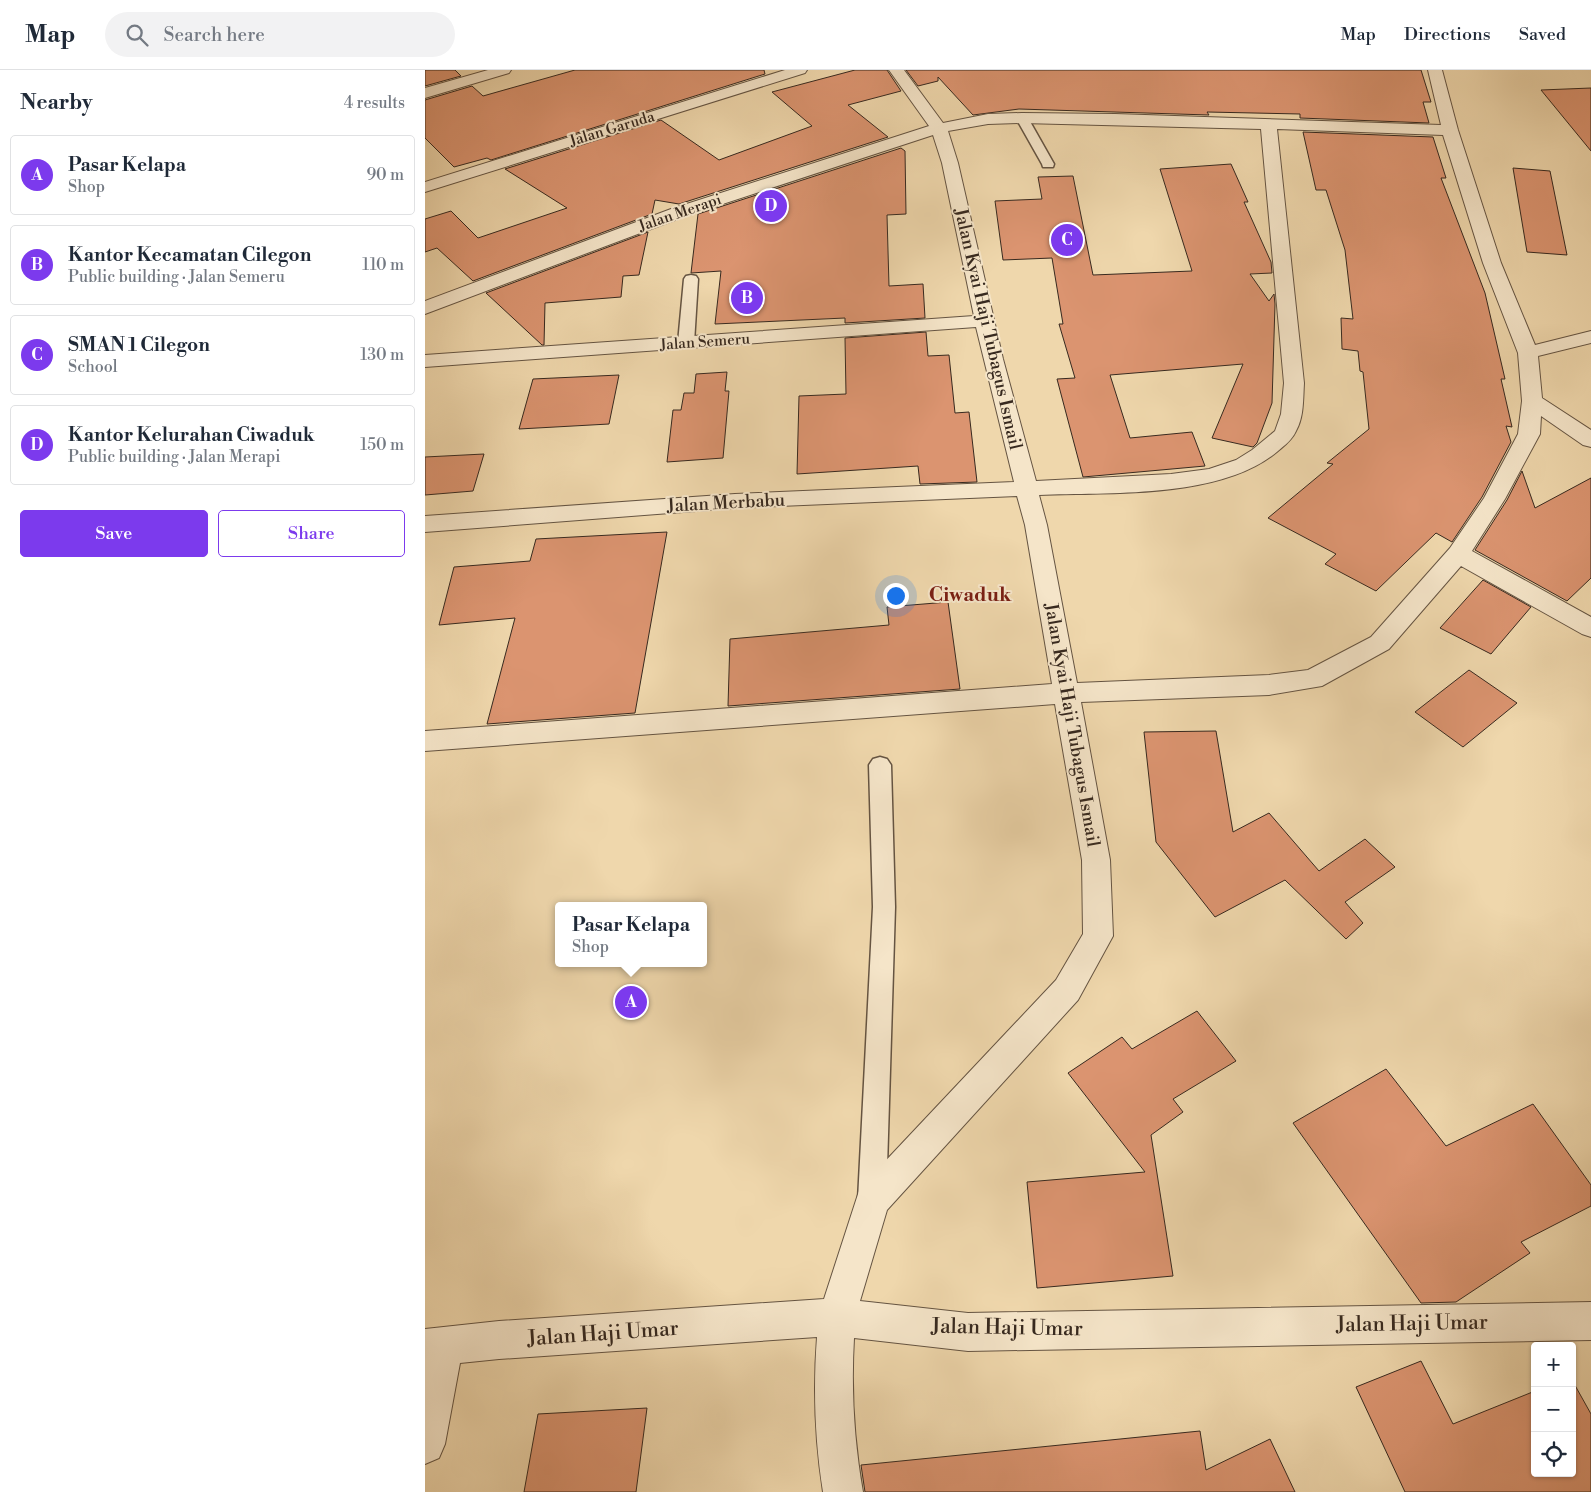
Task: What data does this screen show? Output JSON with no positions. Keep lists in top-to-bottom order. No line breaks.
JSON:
{"streets":{"street":["Jalan Garuda","Jalan Merapi","Jalan Kyai Haji Tubagus Ismail","Jalan Semeru","Jalan Merbabu","Jalan Haji Umar"]},"crossings":[["Jalan Merapi","Jalan Kyai Haji Tubagus Ismail"],["Jalan Merapi","Jalan Merbabu"],["Jalan Kyai Haji Tubagus Ismail","Jalan Semeru"],["Jalan Kyai Haji Tubagus Ismail","Jalan Merbabu"],["Jalan Kyai Haji Tubagus Ismail","Jalan Haji Umar"]],"districts":["Ciwaduk"],"page":{"header":"Map","search":"Search here","nav":["Map","Directions","Saved"],"heading":["Nearby","4 results"],"list":[{"mark":"A","name":"Pasar Kelapa","note":"Shop","value":"90 m"},{"mark":"B","name":"Kantor Kecamatan Cilegon","note":"Public building · Jalan Semeru","value":"110 m"},{"mark":"C","name":"SMAN 1 Cilegon","note":"School","value":"130 m"},{"mark":"D","name":"Kantor Kelurahan Ciwaduk","note":"Public building · Jalan Merapi","value":"150 m"}],"pins":["D","C","B","A"],"buttons":["Save","Share"],"popup":["Pasar Kelapa","Shop"],"map_buttons":["+","−"]}}
